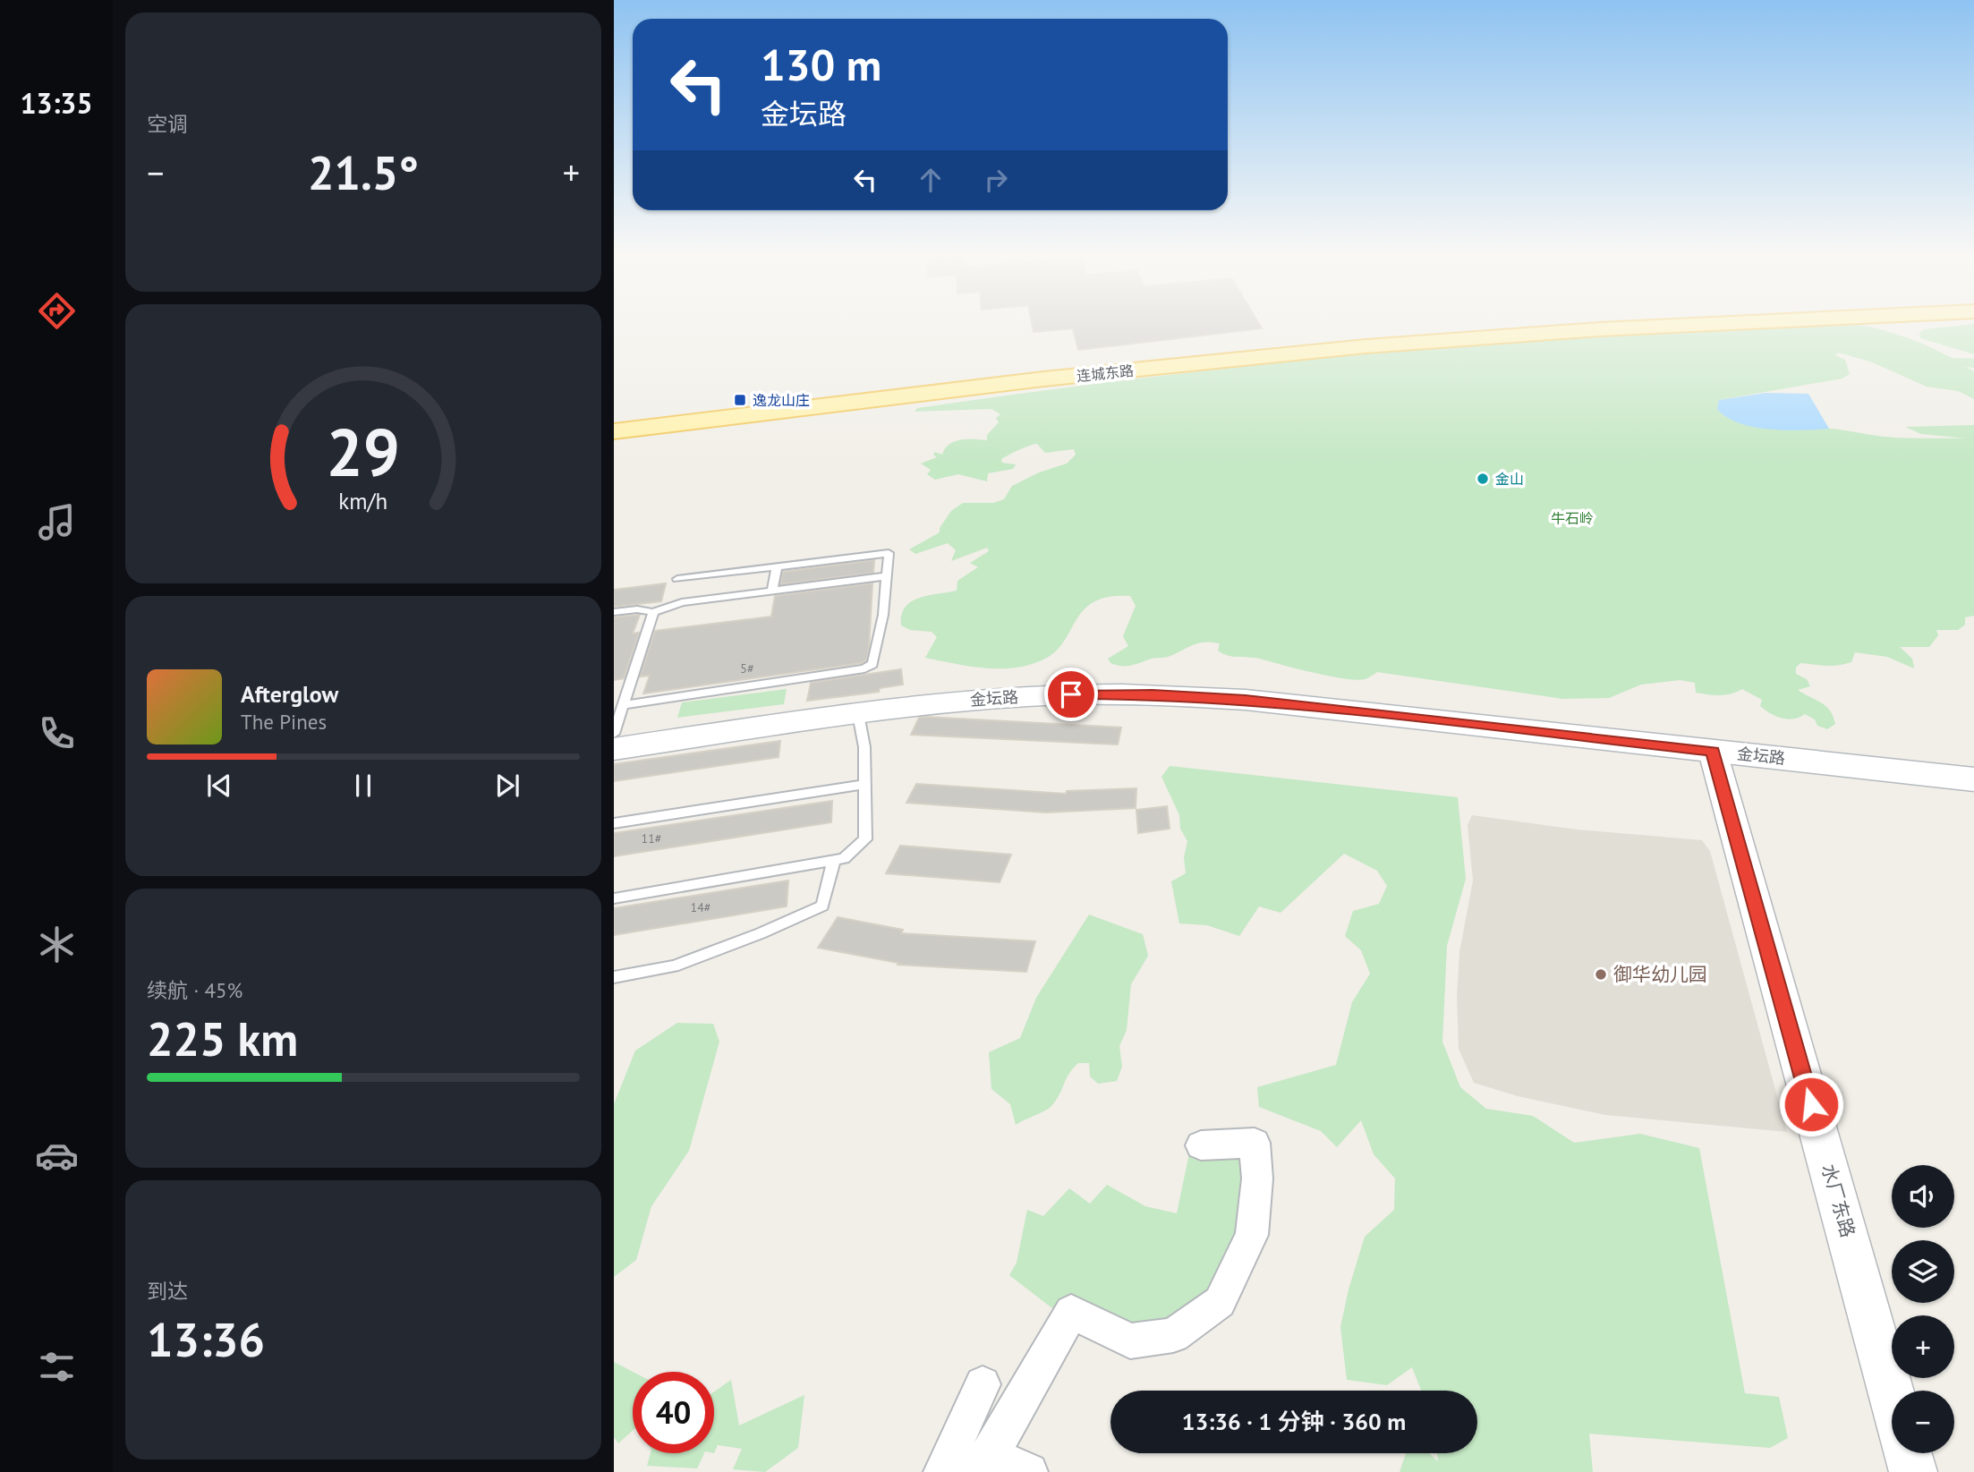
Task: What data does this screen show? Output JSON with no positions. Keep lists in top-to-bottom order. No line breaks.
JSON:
{"streets":{"main road":["连城东路","金坛路"],"street":["水厂东路"]},"crossings":[["金坛路","水厂东路"]],"parks":["牛石岭"],"places":{"transit":["逸龙山庄"],"other":["金山","御华幼儿园"]},"house_numbers":["5#","11#","14#"],"page":{"tabs":"13:35","tile":["空调",["续航 · 45%","225 km"],["到达","13:36"]],"turn":["130 m","金坛路"],"heat":["−","21.5°","+"],"song":["Afterglow","The Pines"],"map_buttons":["+","−"],"limit":"40","trip":"13:36 · 1 分钟 · 360 m","gauge":["29","km/h"]}}
